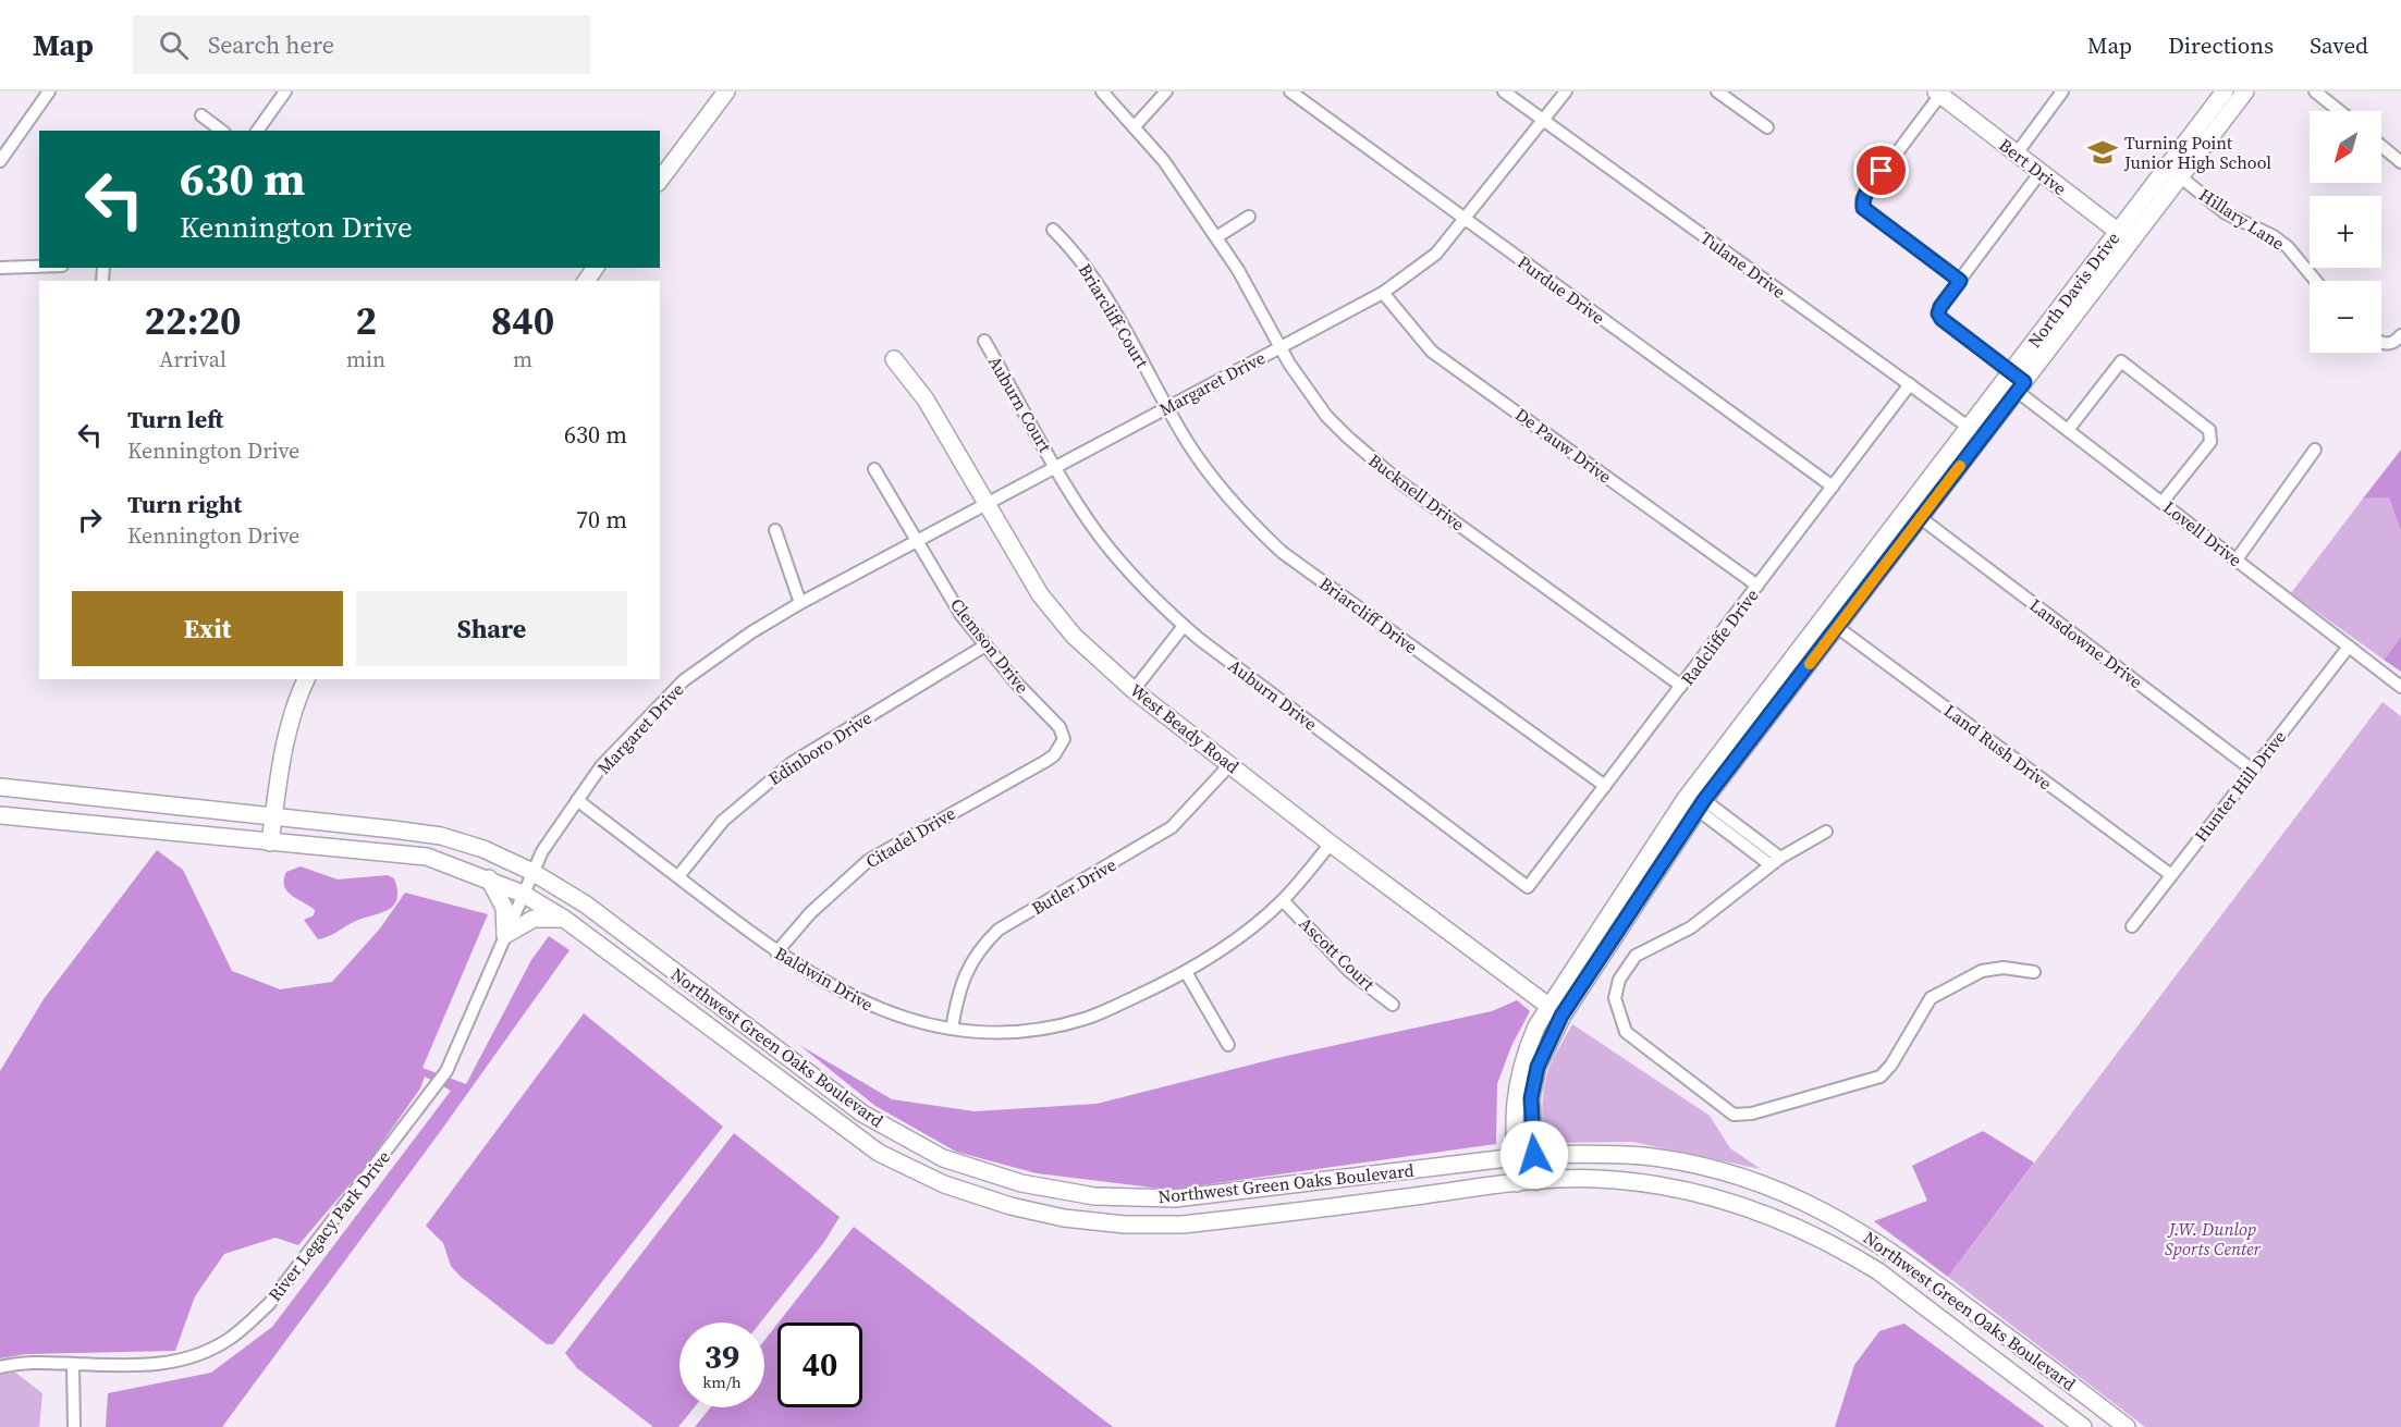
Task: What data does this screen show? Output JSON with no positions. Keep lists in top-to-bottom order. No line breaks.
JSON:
{"streets":{"main road":["Bert Drive","North Davis Drive","West Beady Road","Northwest Green Oaks Boulevard"],"street":["Hillary Lane","Tulane Drive","Purdue Drive","Briarcliff Court","Margaret Drive","Auburn Court","De Pauw Drive","Bucknell Drive","Lovell Drive","Briarcliff Drive","Radcliffe Drive","Lansdowne Drive","Clemson Drive","Auburn Drive","Land Rush Drive","Edinboro Drive","Hunter Hill Drive","Citadel Drive","Butler Drive","Ascott Court","Baldwin Drive","River Legacy Park Drive"]},"crossings":[["Bert Drive","North Davis Drive"],["Hillary Lane","North Davis Drive"],["Tulane Drive","North Davis Drive"],["Tulane Drive","Margaret Drive"],["Tulane Drive","Radcliffe Drive"],["Purdue Drive","Margaret Drive"],["Purdue Drive","Radcliffe Drive"],["North Davis Drive","Lovell Drive"],["North Davis Drive","Lansdowne Drive"],["North Davis Drive","West Beady Road"],["North Davis Drive","Land Rush Drive"],["North Davis Drive","Northwest Green Oaks Boulevard"],["Briarcliff Court","Margaret Drive"],["Briarcliff Court","Briarcliff Drive"],["Margaret Drive","Auburn Court"],["Margaret Drive","De Pauw Drive"],["Margaret Drive","Bucknell Drive"],["Margaret Drive","Briarcliff Drive"],["Margaret Drive","Clemson Drive"],["Margaret Drive","Auburn Drive"],["Margaret Drive","West Beady Road"],["Margaret Drive","Baldwin Drive"],["Margaret Drive","Northwest Green Oaks Boulevard"],["Margaret Drive","River Legacy Park Drive"],["Auburn Court","Auburn Drive"],["De Pauw Drive","Radcliffe Drive"],["Bucknell Drive","Radcliffe Drive"],["Lovell Drive","Hunter Hill Drive"],["Briarcliff Drive","Radcliffe Drive"],["Radcliffe Drive","Auburn Drive"],["Lansdowne Drive","Hunter Hill Drive"],["Clemson Drive","Edinboro Drive"],["Clemson Drive","Citadel Drive"],["West Beady Road","Butler Drive"],["West Beady Road","Baldwin Drive"],["Land Rush Drive","Hunter Hill Drive"],["Edinboro Drive","Baldwin Drive"],["Citadel Drive","Baldwin Drive"],["Butler Drive","Baldwin Drive"],["Ascott Court","Baldwin Drive"],["Northwest Green Oaks Boulevard","River Legacy Park Drive"]],"parks":["J.W. Dunlop Sports Center"],"places":{"school or university":["Turning Point Junior High School"]},"north":"bottom left","page":{"header":"Map","search":"Search here","nav":["Map","Directions","Saved"],"map_buttons":["+","−"],"turn":["630 m","Kennington Drive"],"eta":["22:20","Arrival","2","min","840","m"],"list":[{"name":"Turn left","note":"Kennington Drive","value":"630 m"},{"name":"Turn right","note":"Kennington Drive","value":"70 m"}],"buttons":["Exit","Share"],"speed":"39 km/h","limit":"40"}}
